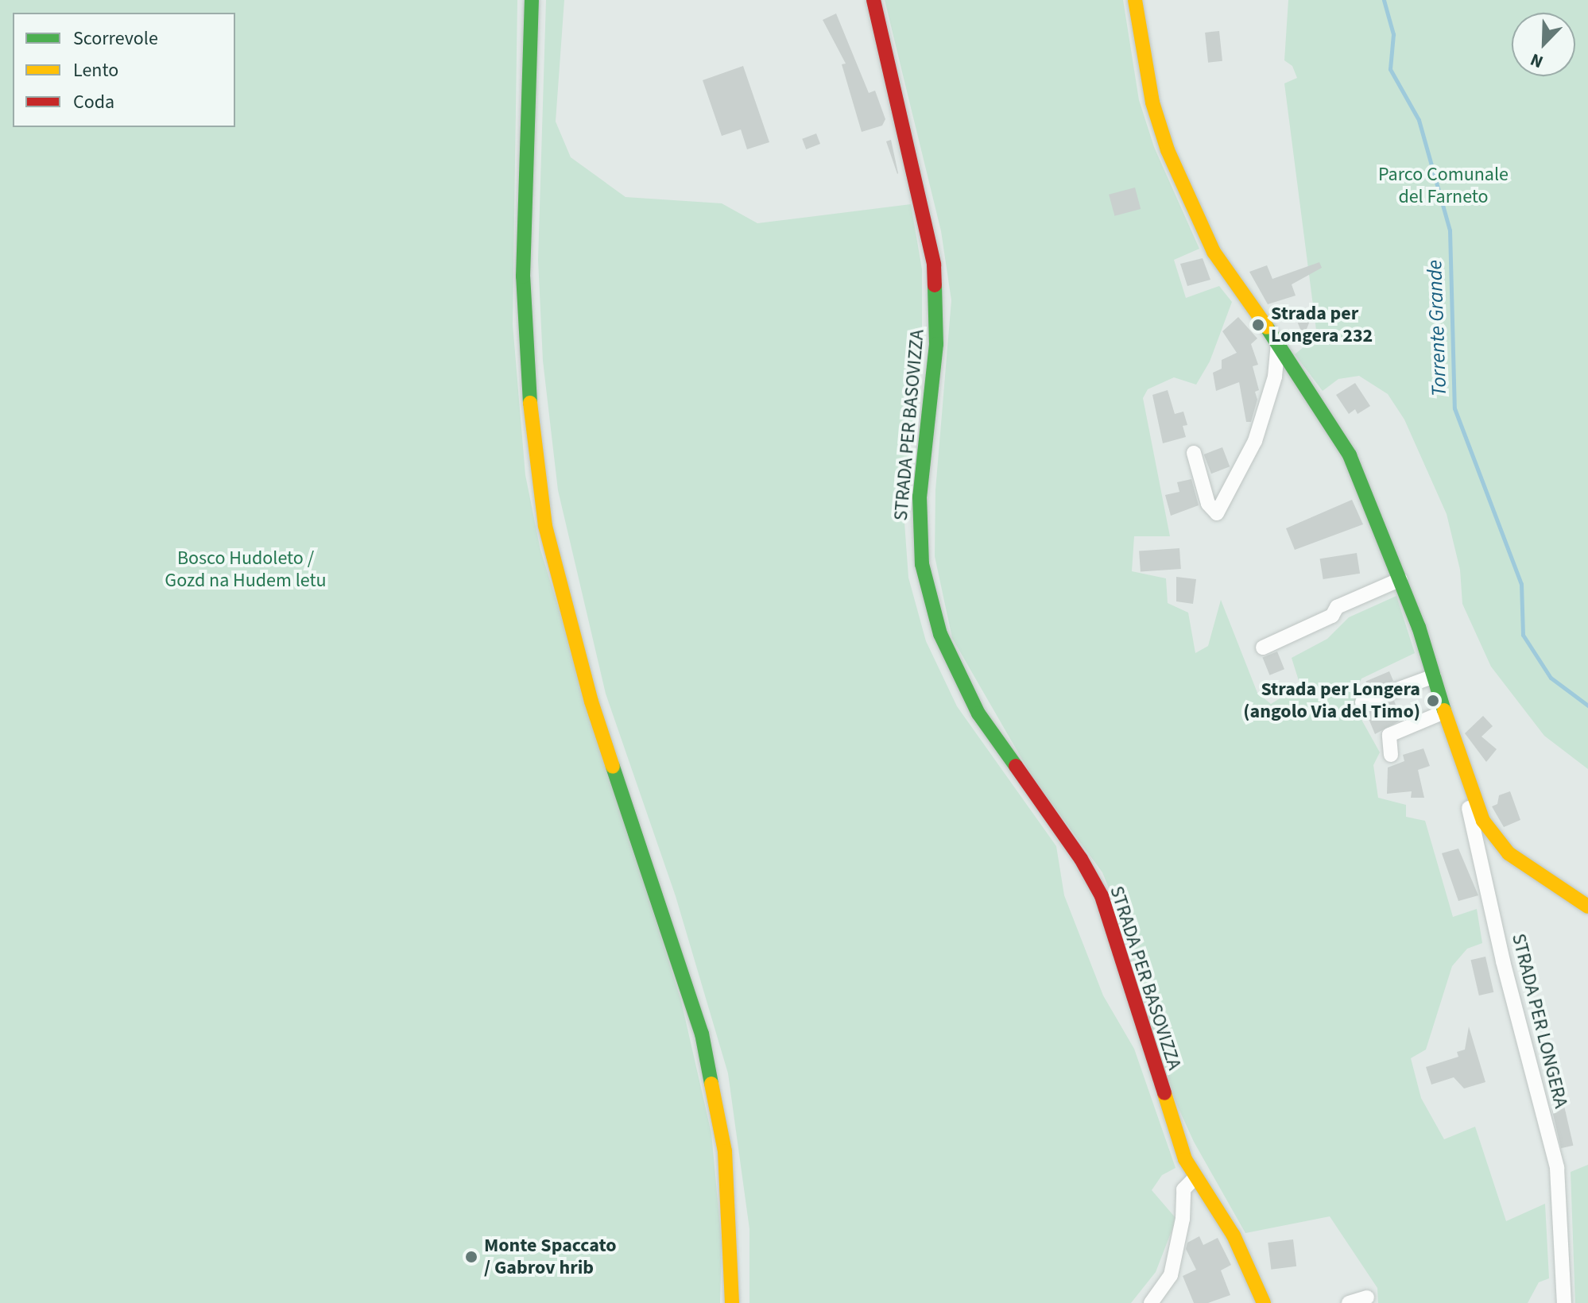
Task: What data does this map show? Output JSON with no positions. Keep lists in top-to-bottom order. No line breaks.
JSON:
{"streets":{"main road":["STRADA PER BASOVIZZA","STRADA PER LONGERA"]},"water":["Torrente Grande"],"parks":["Parco Comunale del Farneto","Bosco Hudoleto / Gozd na Hudem letu"],"places":["Strada per Longera 232","Strada per Longera (angolo Via del Timo)","Monte Spaccato / Gabrov hrib"],"legend":["Scorrevole","Lento","Coda"],"north":"bottom left"}
